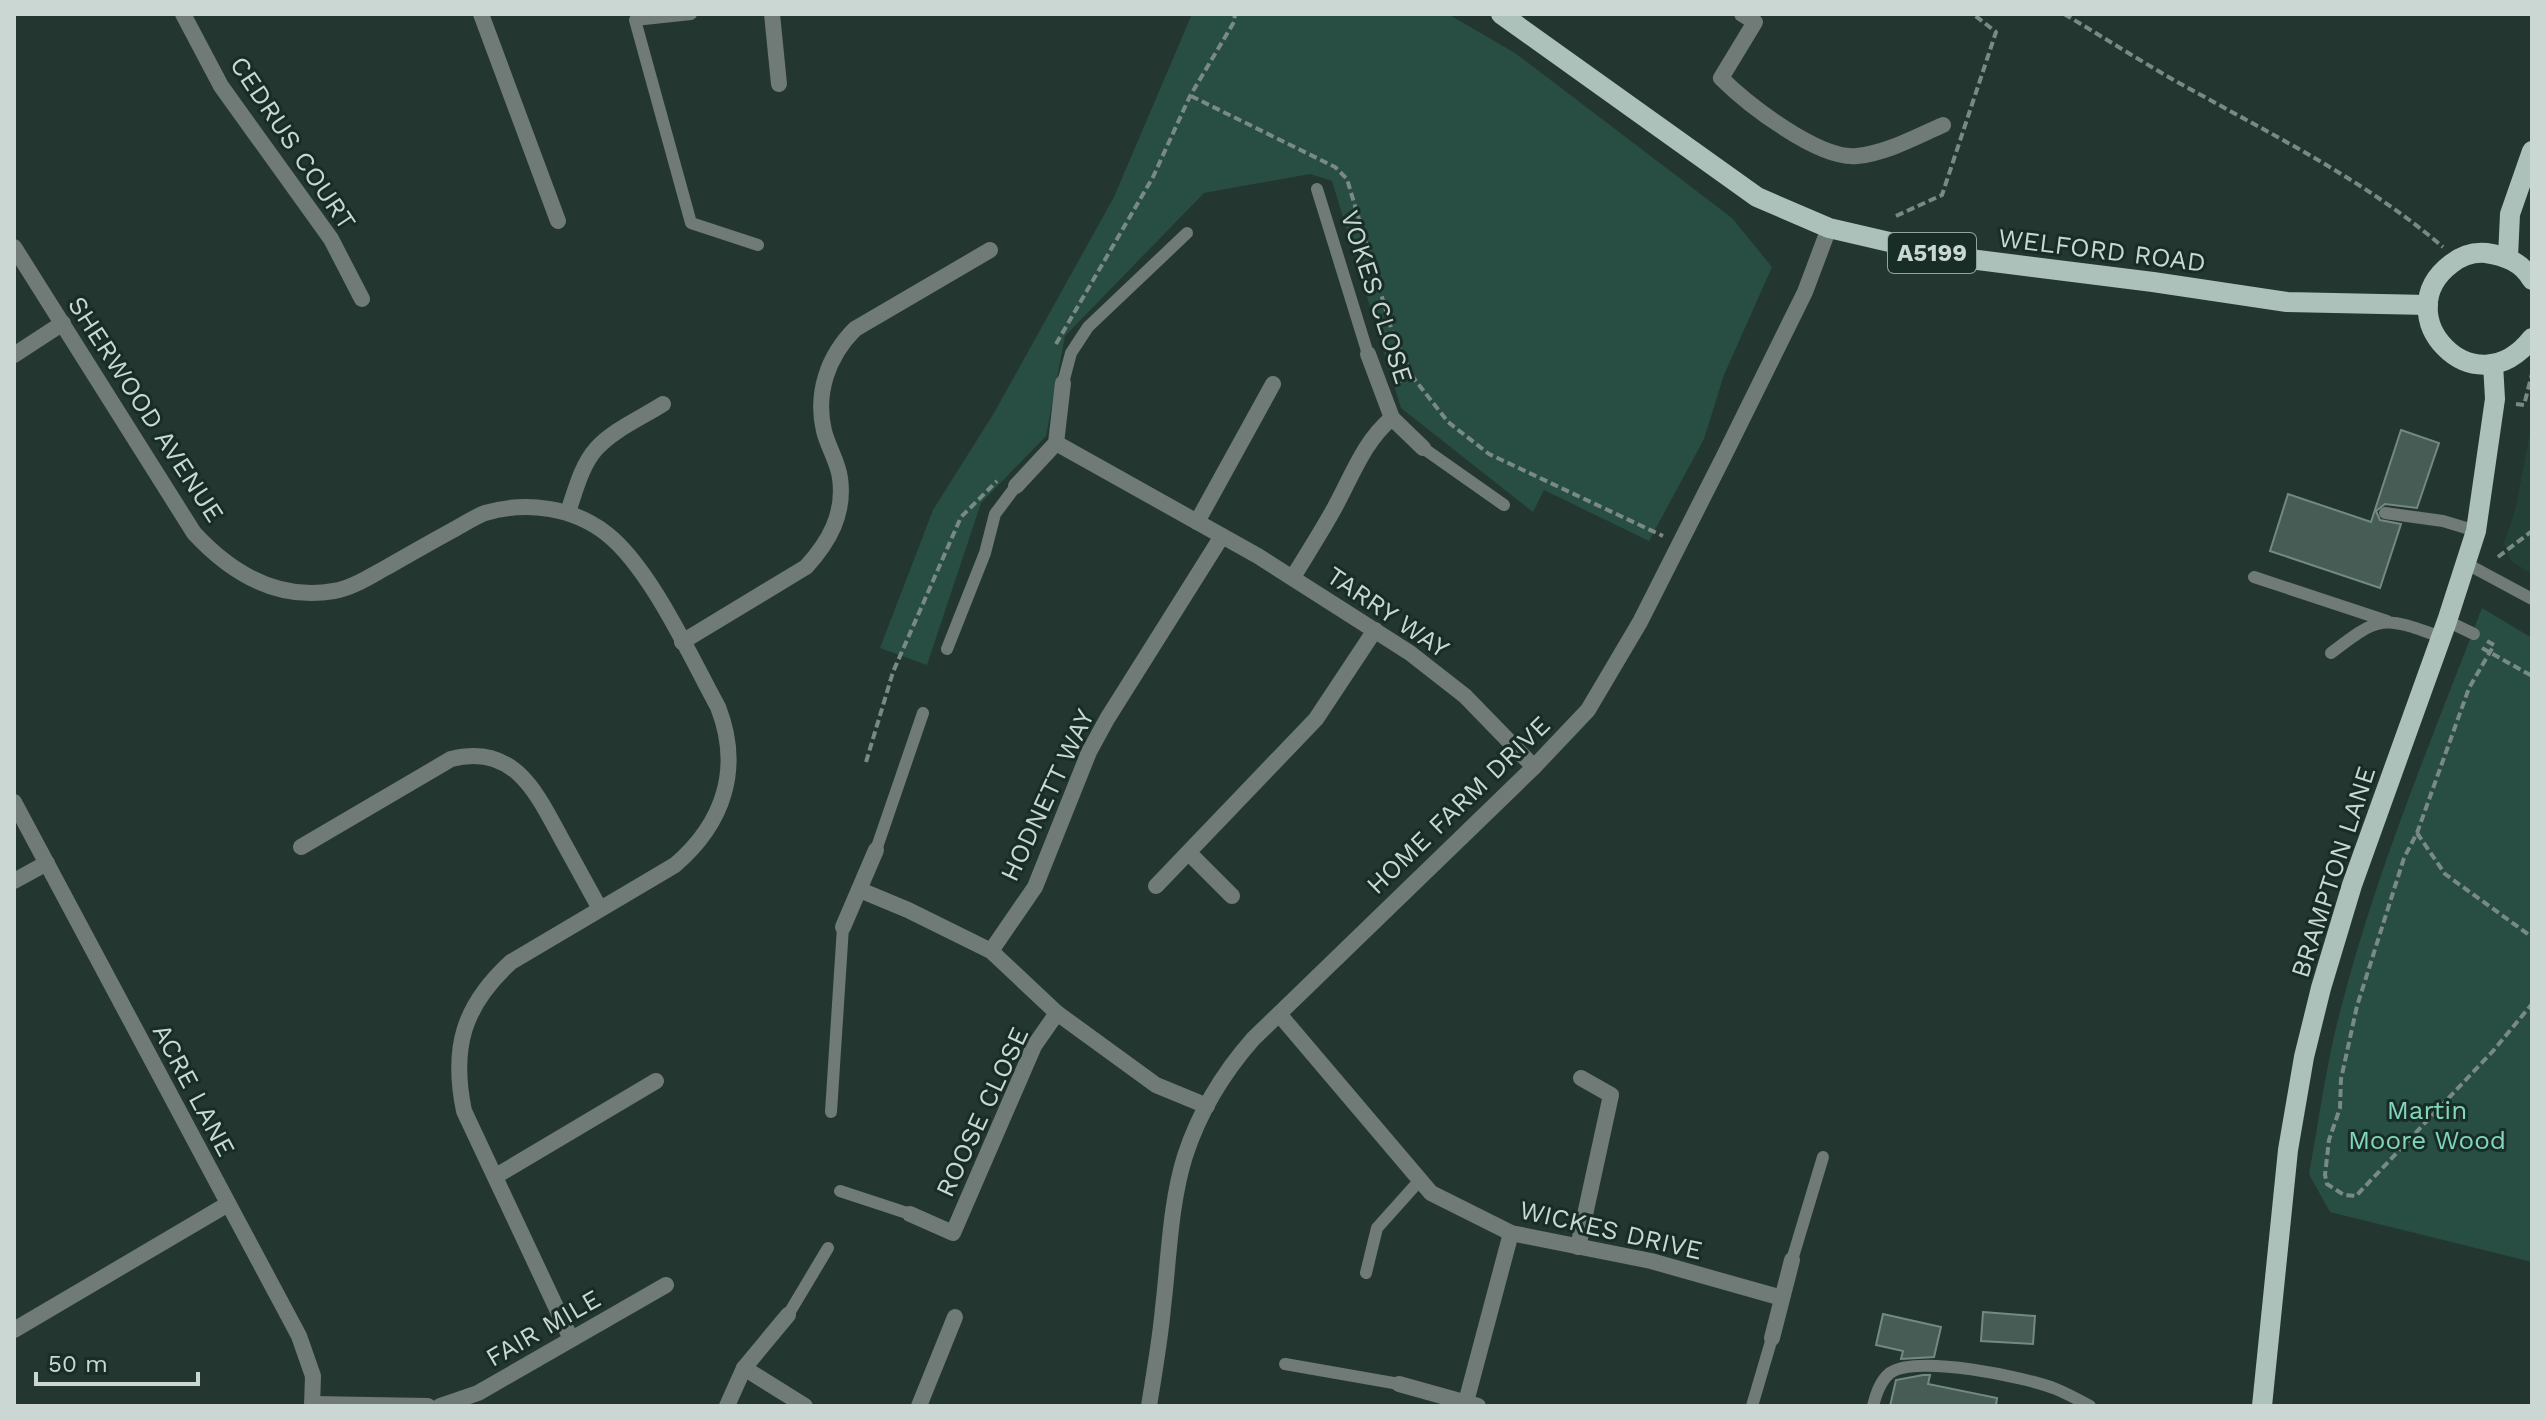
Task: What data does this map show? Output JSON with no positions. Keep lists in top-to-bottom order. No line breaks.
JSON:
{"streets":{"main road":["WELFORD ROAD","A5199","BRAMPTON LANE"],"street":["CEDRUS COURT","VOKES CLOSE","SHERWOOD AVENUE","TARRY WAY","HODNETT WAY","HOME FARM DRIVE","ACRE LANE","ROOSE CLOSE","WICKES DRIVE","FAIR MILE"]},"crossings":[["WELFORD ROAD","HOME FARM DRIVE"],["VOKES CLOSE","TARRY WAY"],["SHERWOOD AVENUE","FAIR MILE"],["TARRY WAY","HODNETT WAY"],["TARRY WAY","HOME FARM DRIVE"],["HOME FARM DRIVE","WICKES DRIVE"]],"parks":["Martin Moore Wood"],"scale_bar":"50 m"}
